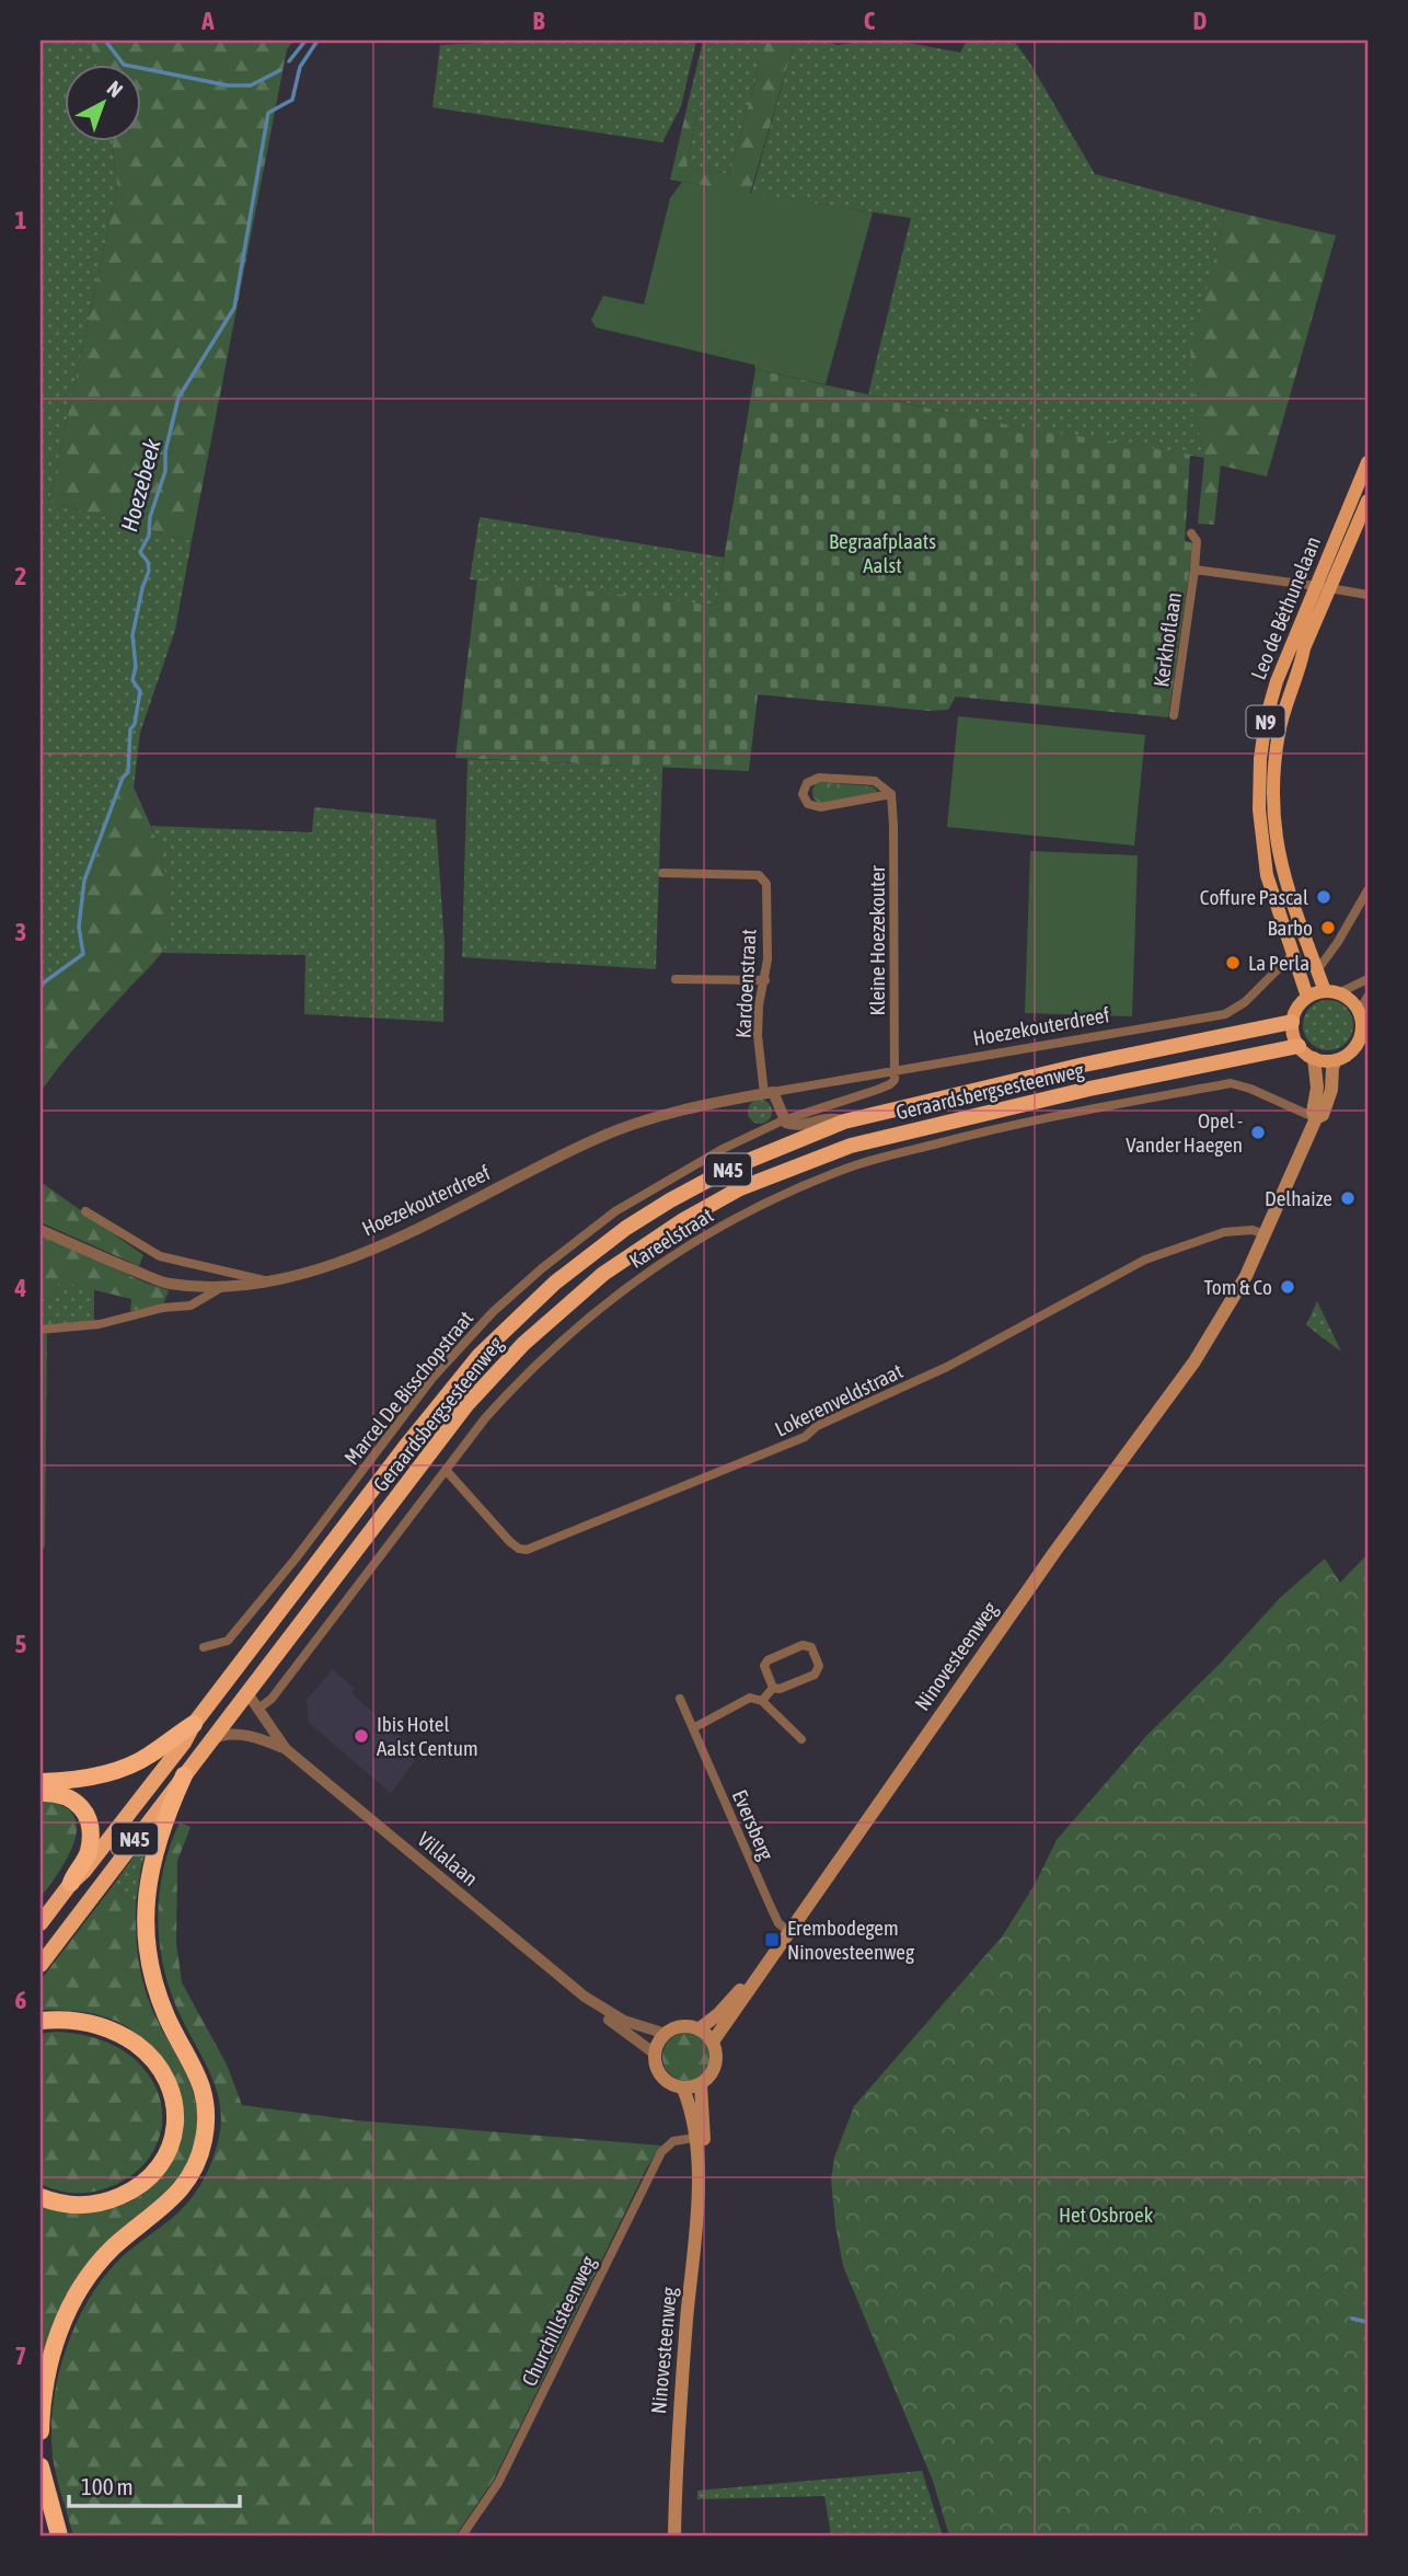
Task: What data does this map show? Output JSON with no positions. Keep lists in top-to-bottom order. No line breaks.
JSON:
{"streets":{"highway":["Geraardsbergsesteenweg","N45"],"main road":["Leo de Béthunelaan","N9","Ninovesteenweg"],"street":["Kerkhoflaan","Kleine Hoezekouter","Kardoenstraat","Hoezekouterdreef","Kareelstraat","Marcel De Bisschopstraat","Lokerenveldstraat","Eversberg","Villalaan","Churchillsteenweg"]},"crossings":[["Leo de Béthunelaan","Kerkhoflaan"],["Leo de Béthunelaan","Hoezekouterdreef"],["Leo de Béthunelaan","Geraardsbergsesteenweg"],["Leo de Béthunelaan","Ninovesteenweg"],["Kleine Hoezekouter","Hoezekouterdreef"],["Kleine Hoezekouter","Marcel De Bisschopstraat"],["Kardoenstraat","Hoezekouterdreef"],["Geraardsbergsesteenweg","Ninovesteenweg"],["Geraardsbergsesteenweg","Villalaan"],["Kareelstraat","Lokerenveldstraat"],["Kareelstraat","Ninovesteenweg"],["Kareelstraat","Villalaan"],["Lokerenveldstraat","Ninovesteenweg"],["Ninovesteenweg","Eversberg"],["Ninovesteenweg","Villalaan"],["Ninovesteenweg","Churchillsteenweg"]],"water":["Hoezebeek"],"parks":["Begraafplaats Aalst","Het Osbroek"],"places":{"other":["Coffure Pascal","Barbo","La Perla","Opel - Vander Haegen","Delhaize","Tom & Co","Ibis Hotel Aalst Centum"],"transit":["Erembodegem Ninovesteenweg"]},"scale_bar":"100 m","north":"top right","grid":{"columns":["A","B","C","D"],"rows":["1","2","3","4","5","6","7"]}}
